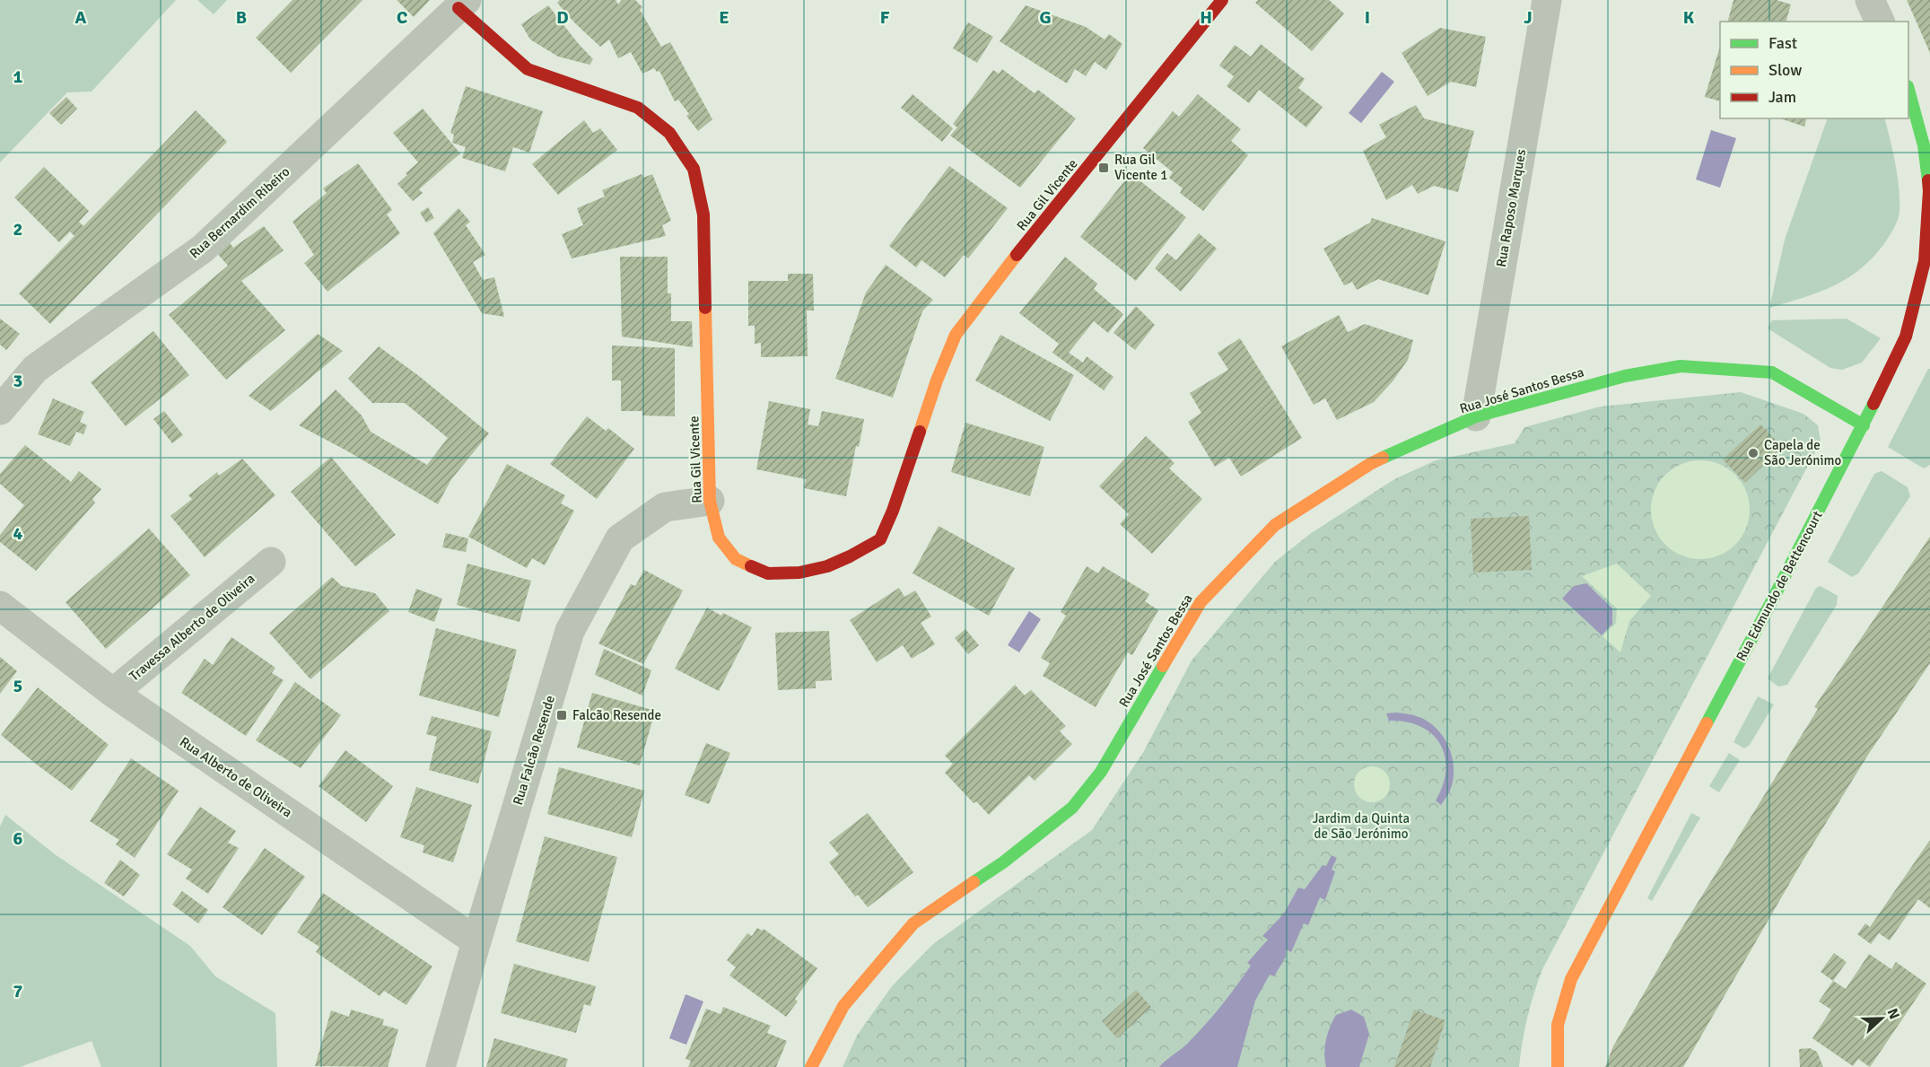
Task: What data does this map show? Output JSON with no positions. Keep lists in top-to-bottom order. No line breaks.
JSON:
{"streets":{"street":["Rua Gil Vicente","Rua Raposo Marques","Rua Bernardim Ribeiro","Rua José Santos Bessa","Rua Edmundo de Bettencourt","Travessa Alberto de Oliveira","Rua Falcão Resende","Rua Alberto de Oliveira"]},"crossings":[["Rua Gil Vicente","Rua Bernardim Ribeiro"],["Rua Gil Vicente","Rua Falcão Resende"],["Rua Raposo Marques","Rua José Santos Bessa"],["Rua José Santos Bessa","Rua Edmundo de Bettencourt"],["Travessa Alberto de Oliveira","Rua Alberto de Oliveira"],["Rua Falcão Resende","Rua Alberto de Oliveira"]],"parks":["Jardim da Quinta de São Jerónimo"],"places":{"transit":["Rua Gil Vicente 1","Falcão Resende"],"other":["Capela de São Jerónimo"]},"legend":["Fast","Slow","Jam"],"north":"right","grid":{"columns":["A","B","C","D","E","F","G","H","I","J","K"],"rows":["1","2","3","4","5","6","7"]}}
